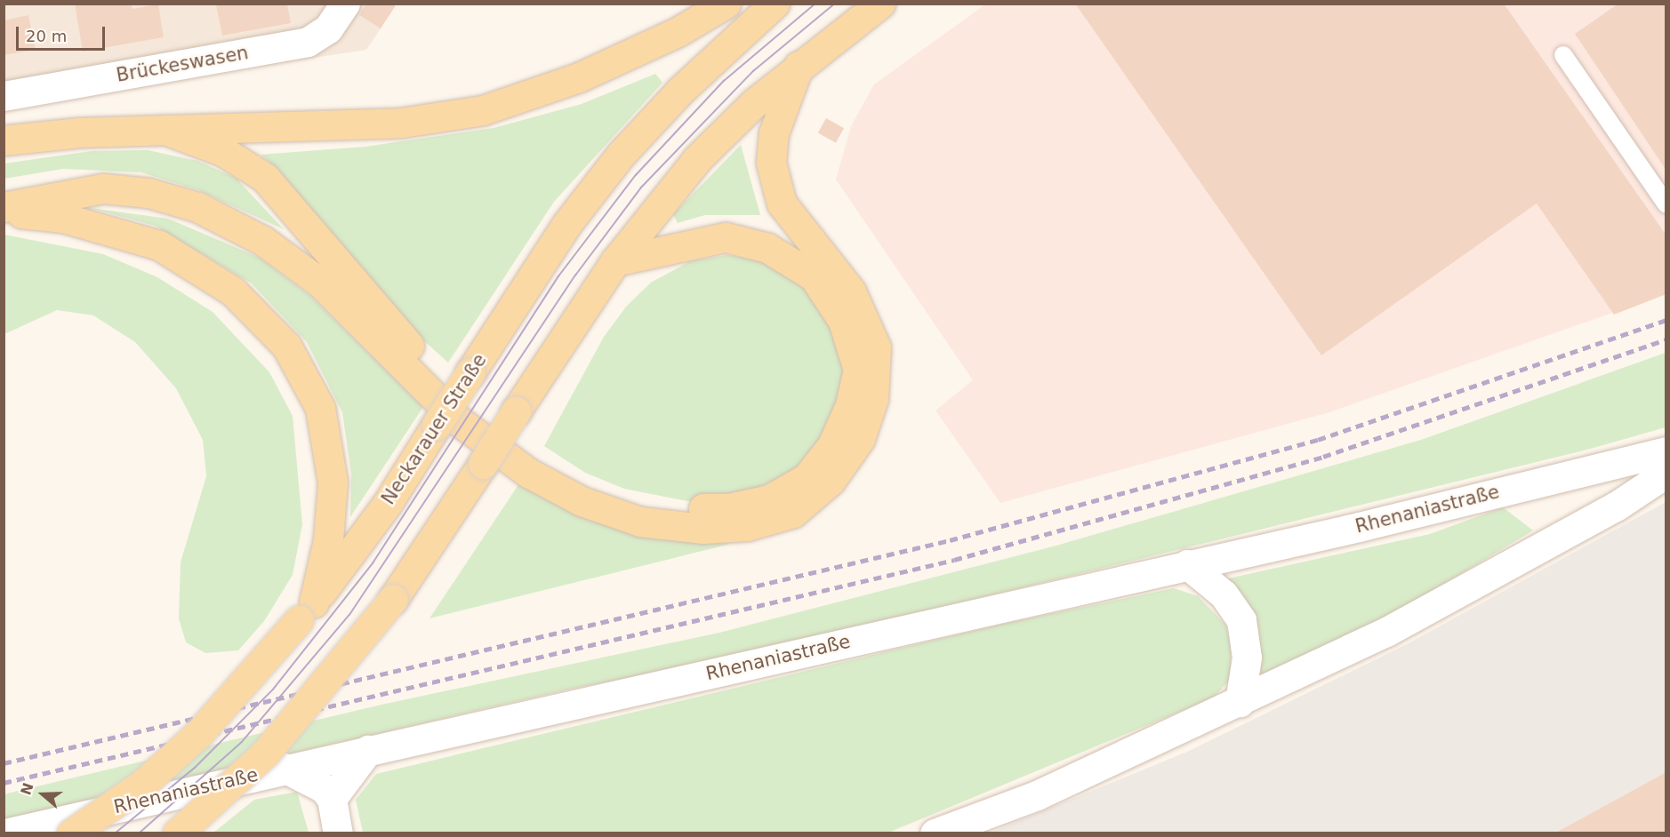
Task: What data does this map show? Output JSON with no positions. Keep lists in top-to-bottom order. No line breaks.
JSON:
{"streets":{"main road":["Neckarauer Straße"],"street":["Brückeswasen","Rhenaniastraße"]},"scale_bar":"20 m","north":"left"}
